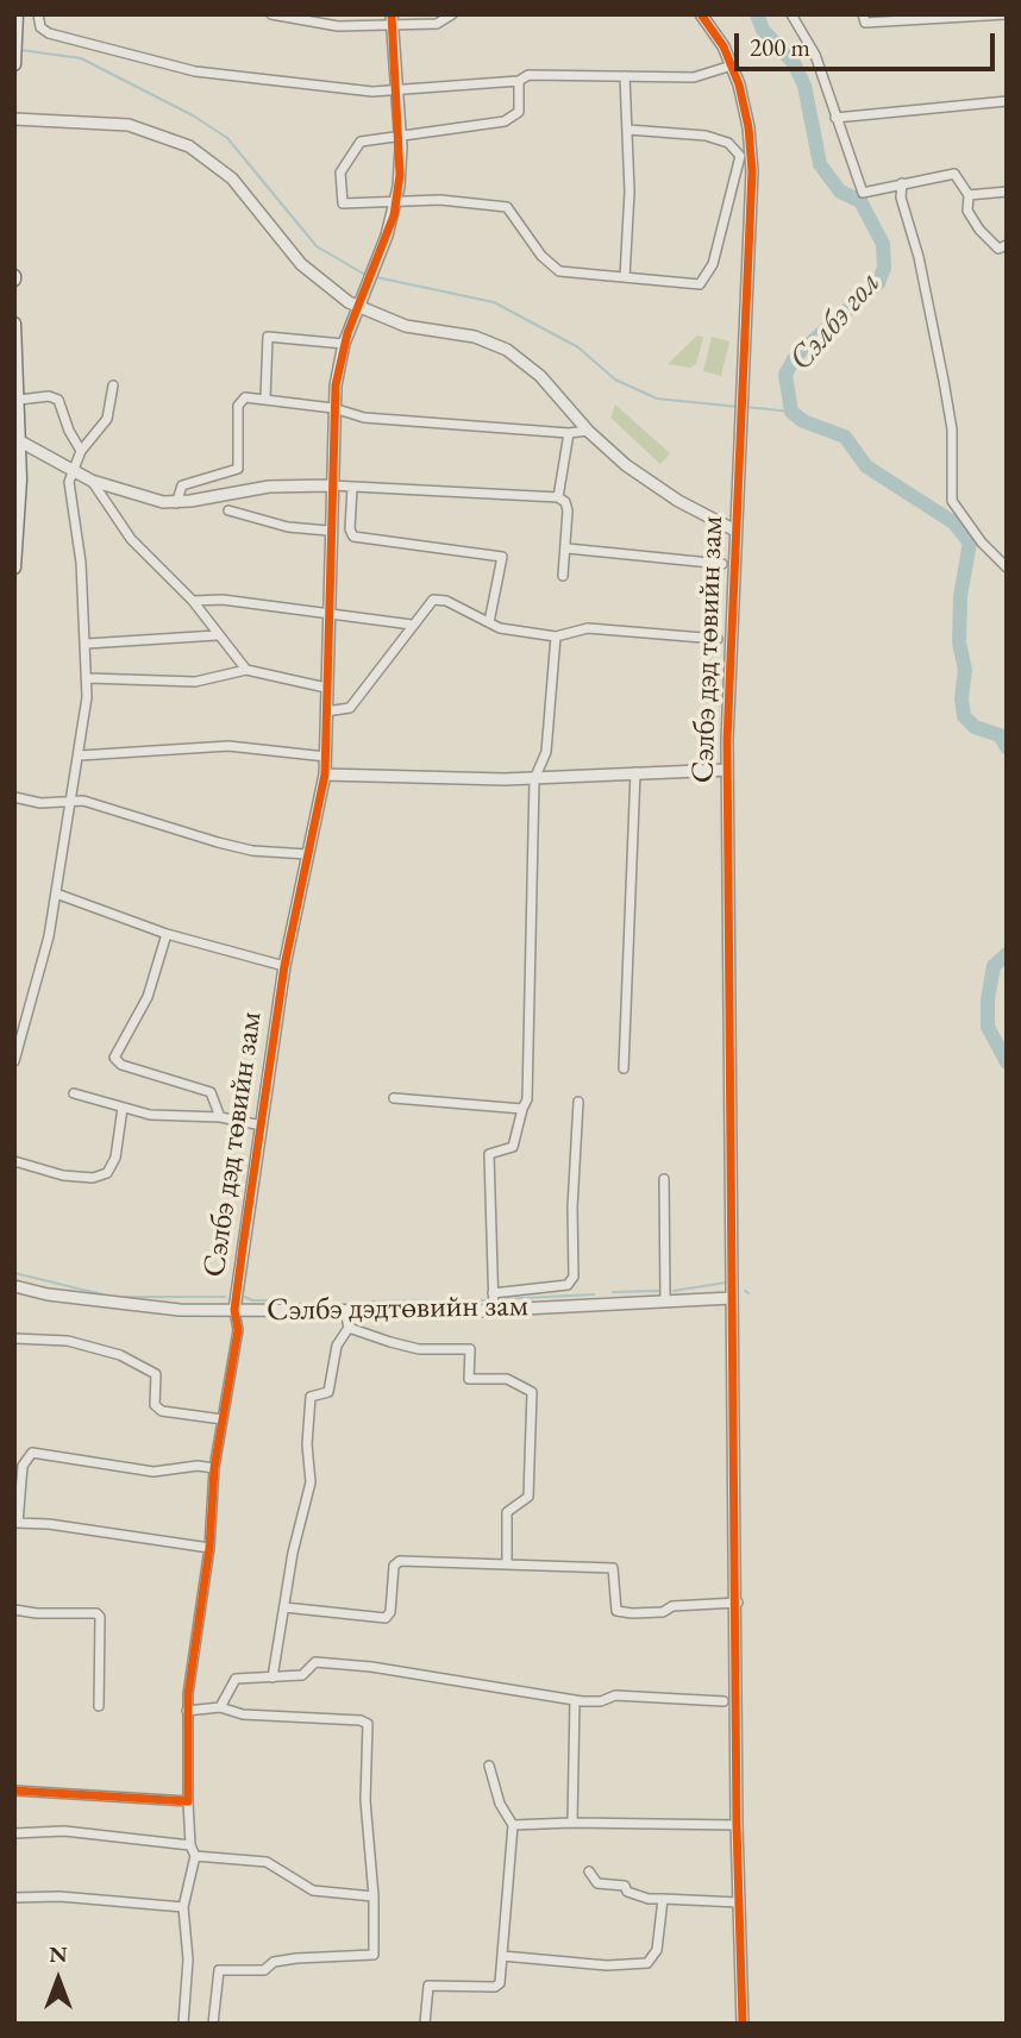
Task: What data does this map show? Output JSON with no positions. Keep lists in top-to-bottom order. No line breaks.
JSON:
{"streets":{"street":["Сэлбэ дэд төвийн зам","Сэлбэ дэдтөвийн зам"]},"crossings":[["Сэлбэ дэд төвийн зам","Сэлбэ дэдтөвийн зам"]],"water":["Сэлбэ гол"],"scale_bar":"200 m","north":"top"}
